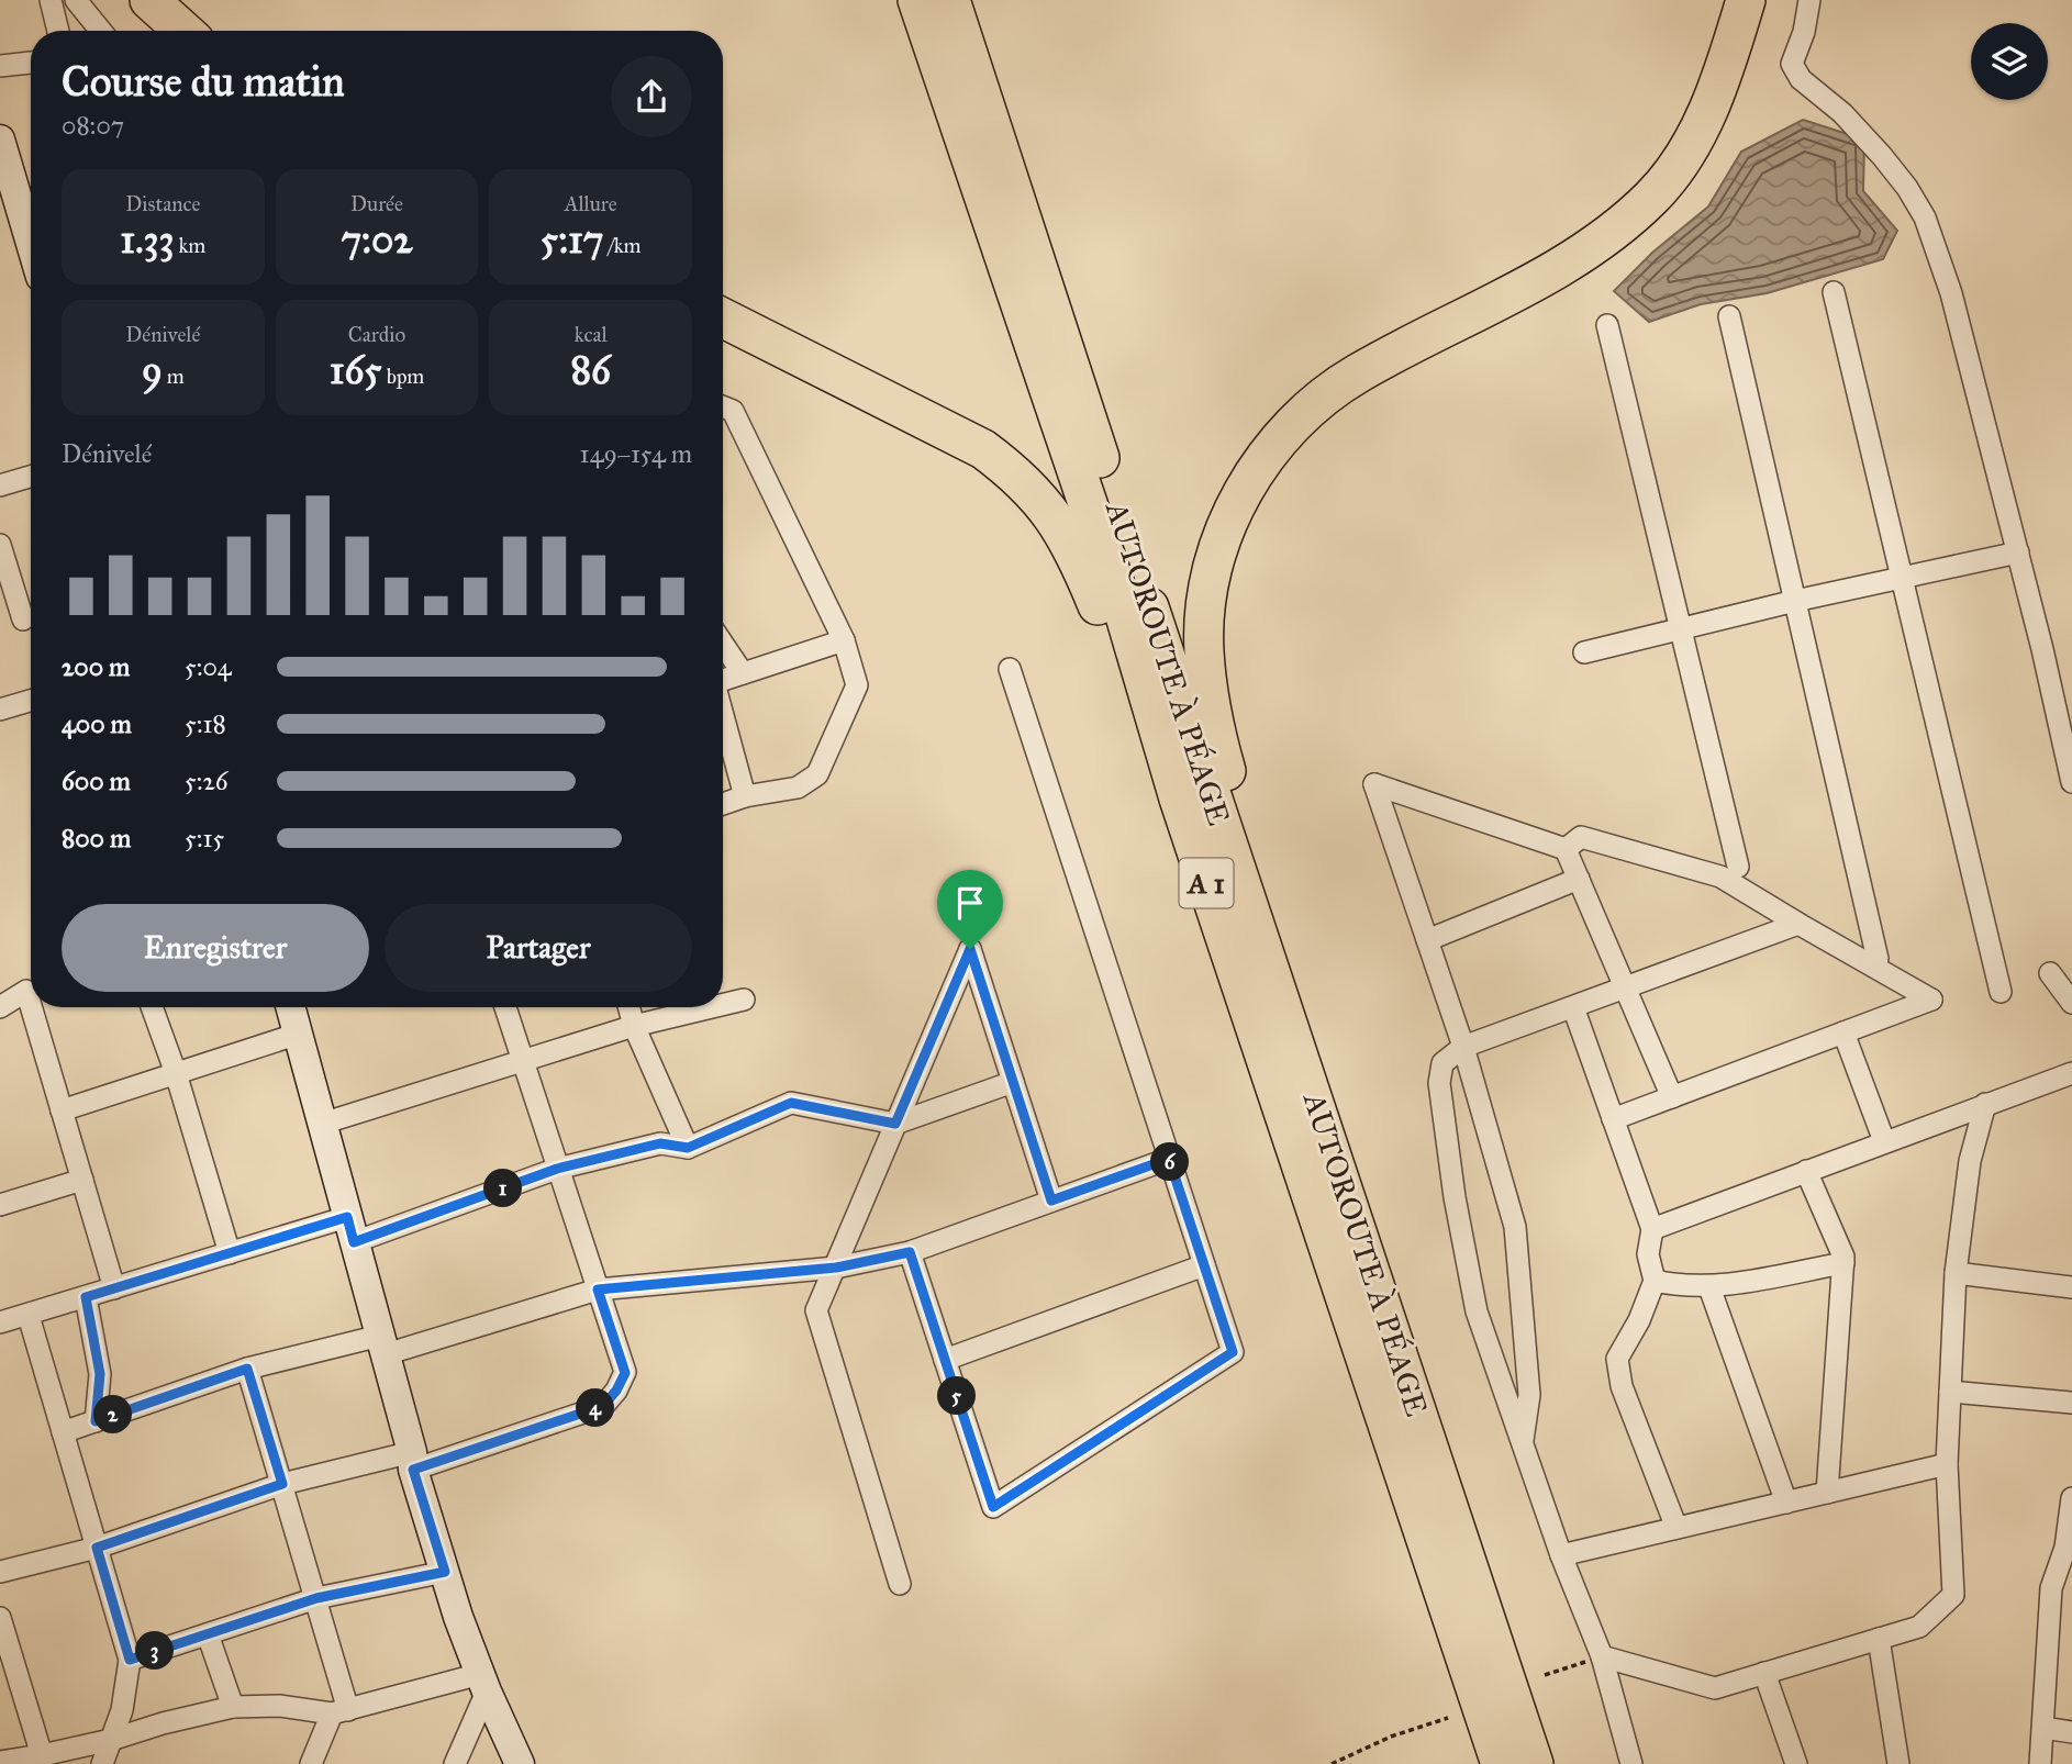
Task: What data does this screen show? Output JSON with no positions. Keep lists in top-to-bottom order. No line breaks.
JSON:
{"streets":{"highway":["AUTOROUTE À PÉAGE","A 1"]},"page":{"heading":["Course du matin","08:07"],"stats":[["Distance","1.33 km"],["Durée","7:02"],["Allure","5:17 /km"],["Dénivelé","9 m"],["Cardio","165 bpm"],["kcal","86"]],"chart":["Dénivelé","149–154 m"],"list":[{"name":"200 m","note":"5:04"},{"name":"400 m","note":"5:18"},{"name":"600 m","note":"5:26"},{"name":"800 m","note":"5:15"}],"buttons":["Enregistrer","Partager"],"pins":["6","1","5","4","2","3"]}}
